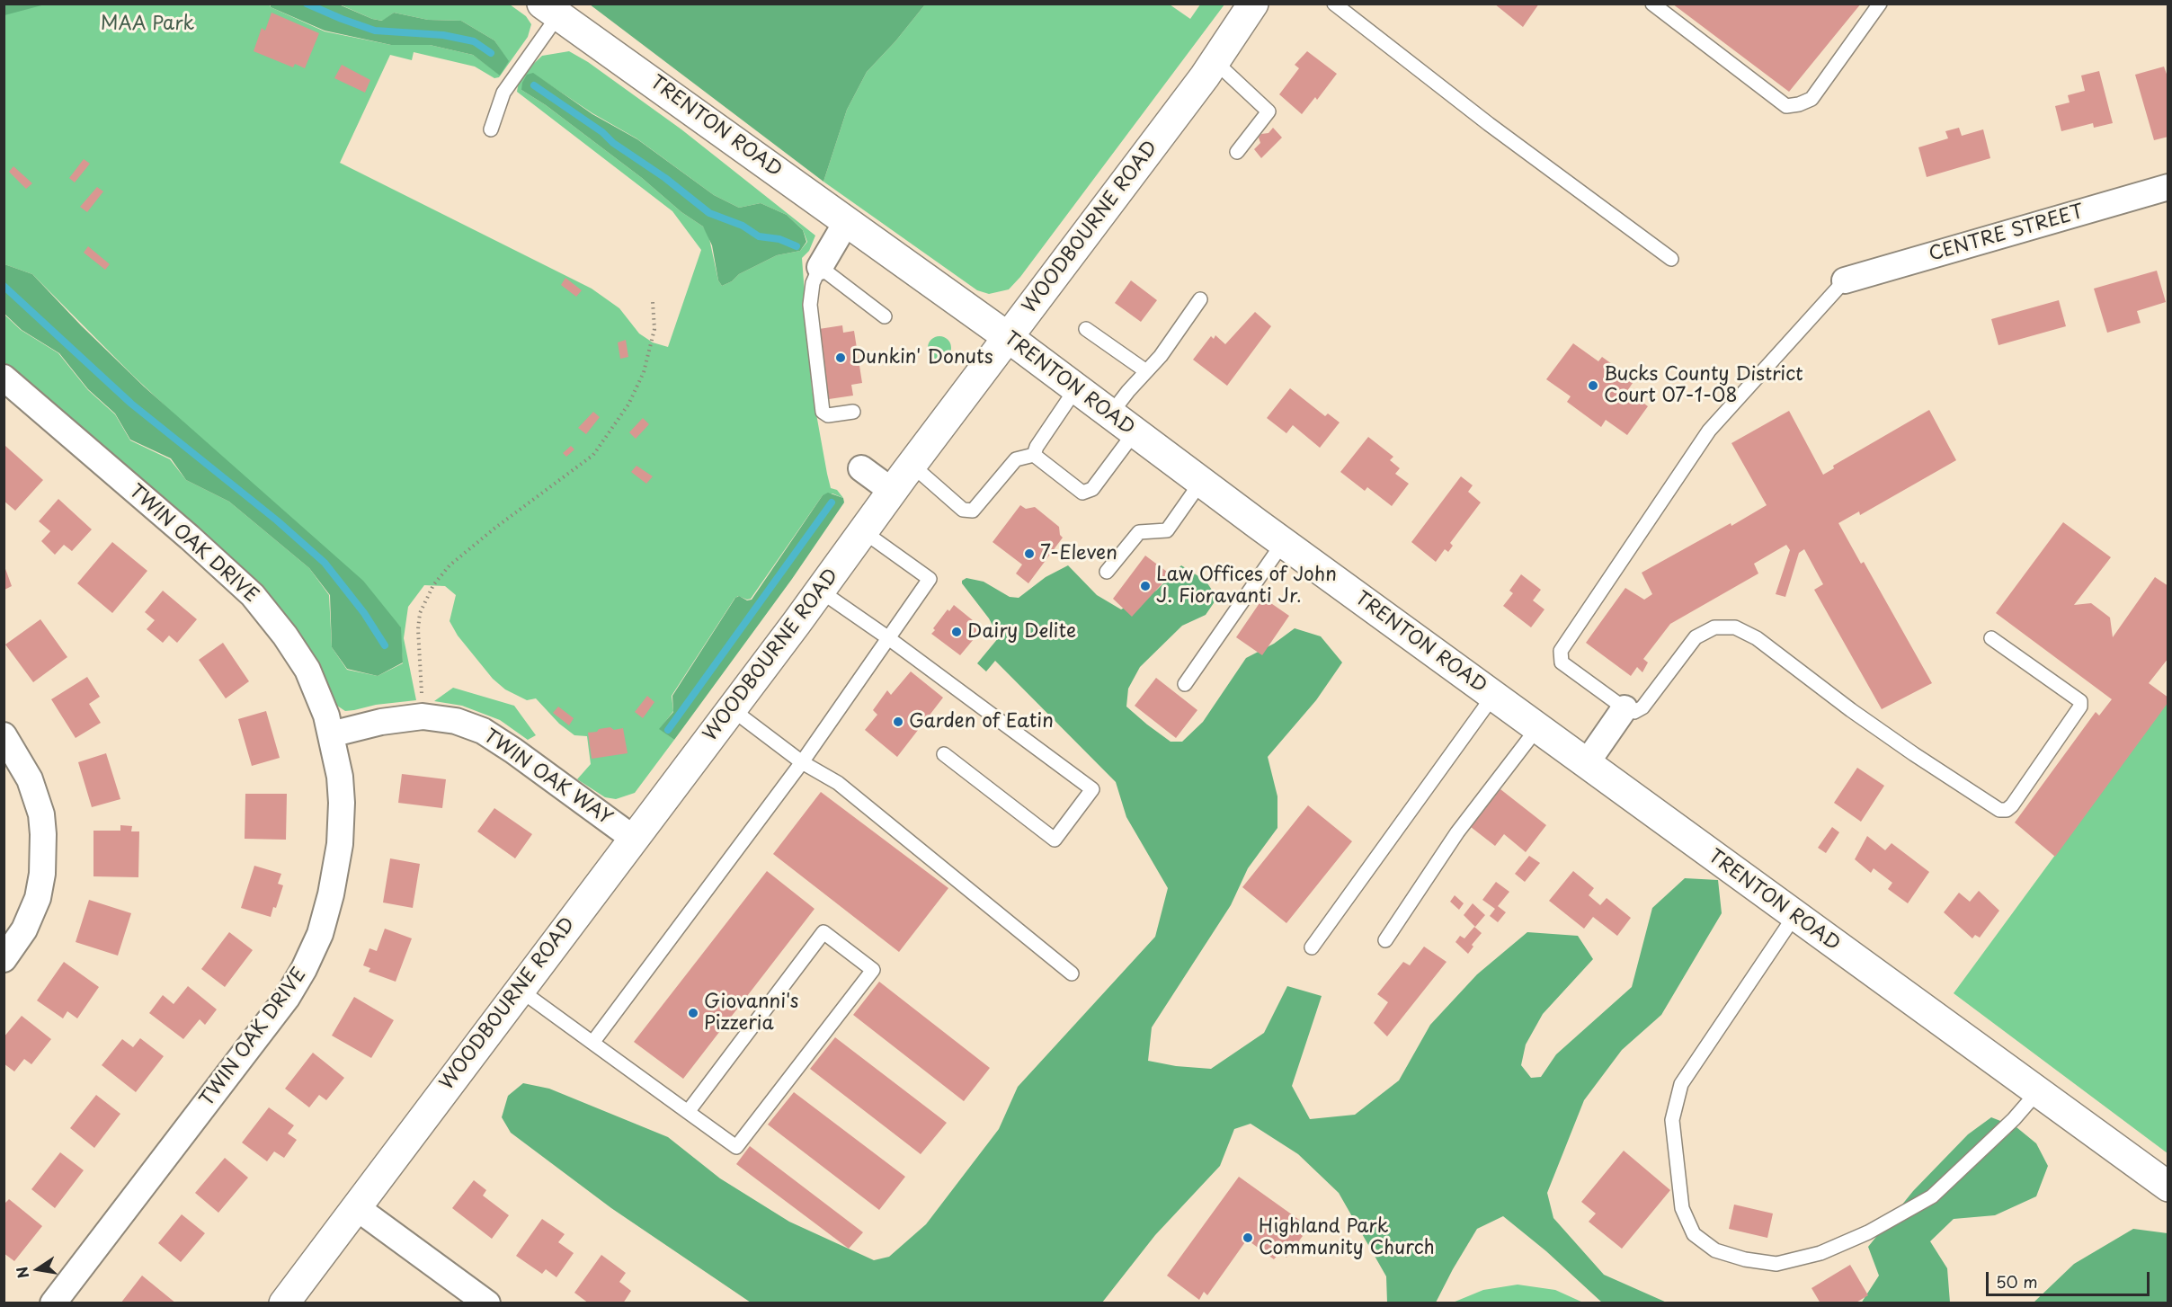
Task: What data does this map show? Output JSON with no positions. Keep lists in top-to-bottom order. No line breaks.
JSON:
{"streets":{"main road":["TRENTON ROAD","WOODBOURNE ROAD"],"street":["CENTRE STREET","TWIN OAK DRIVE","TWIN OAK WAY"]},"crossings":[["TRENTON ROAD","WOODBOURNE ROAD"],["WOODBOURNE ROAD","TWIN OAK WAY"],["TWIN OAK DRIVE","TWIN OAK WAY"]],"parks":["MAA Park"],"places":["Dunkin' Donuts","Bucks County District Court 07-1-08","7-Eleven","Law Offices of John J. Fioravanti Jr.","Dairy Delite","Garden of Eatin","Giovanni's Pizzeria","Highland Park Community Church"],"scale_bar":"50 m","north":"left"}
